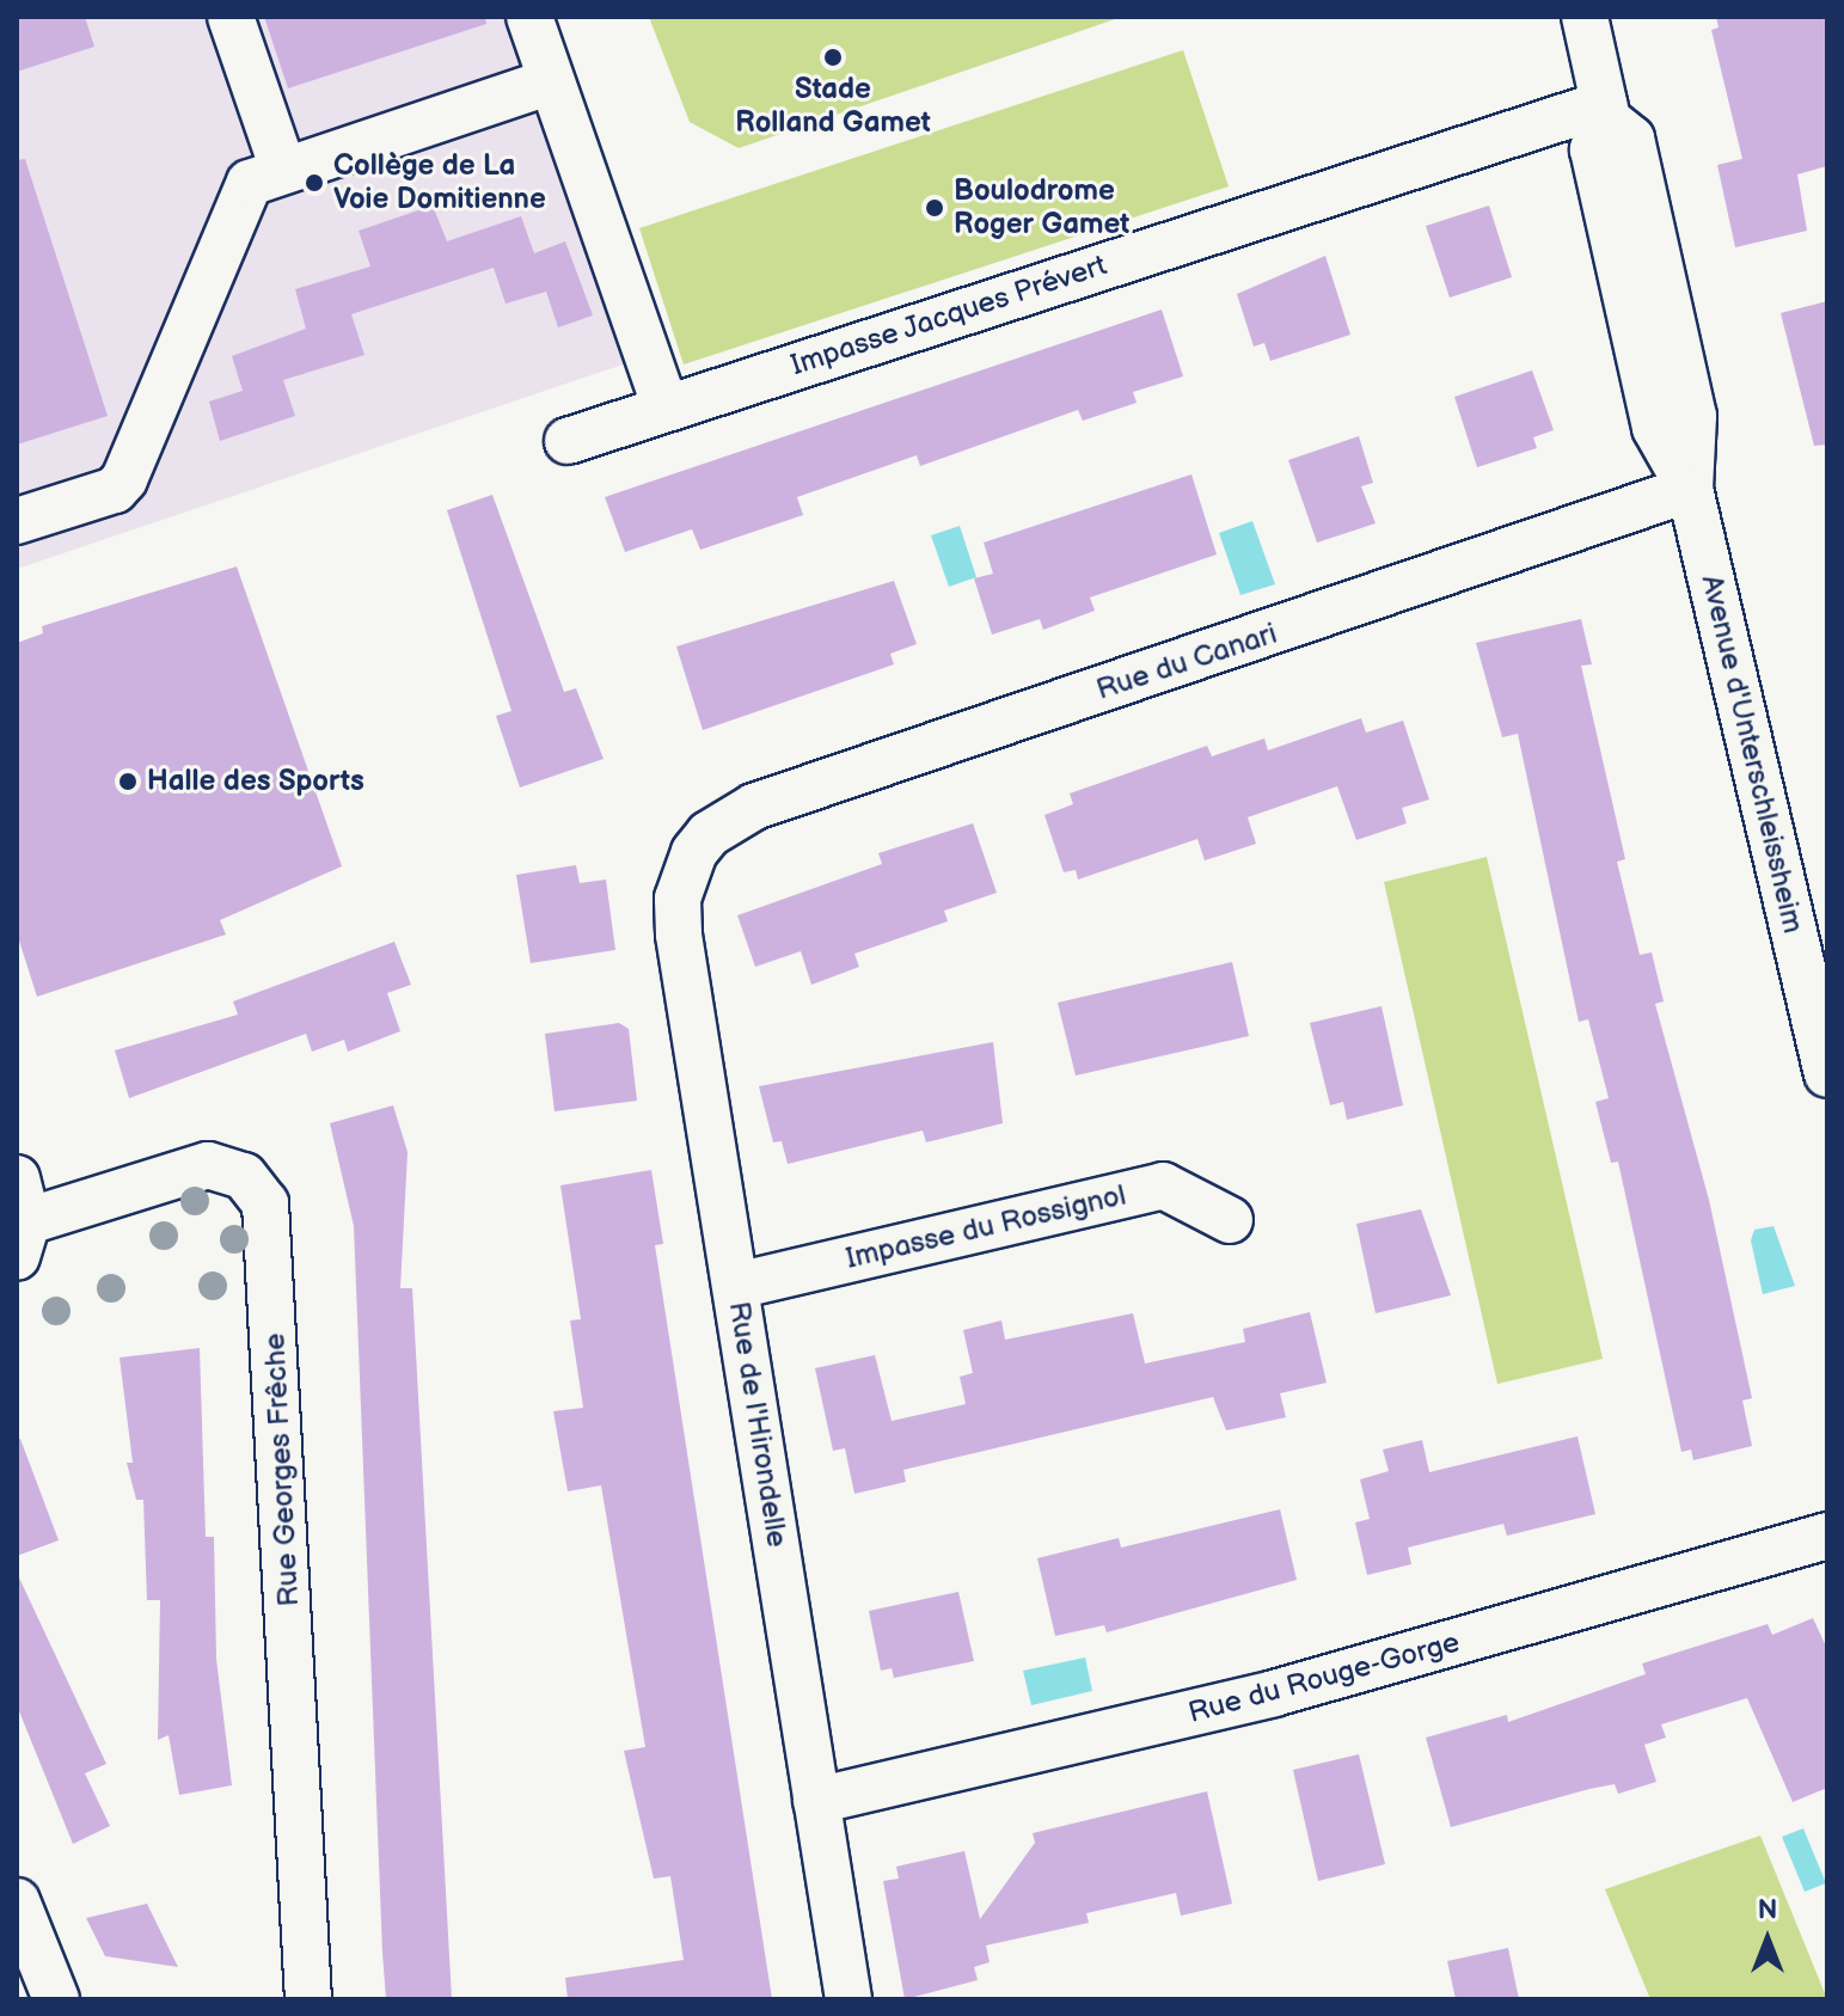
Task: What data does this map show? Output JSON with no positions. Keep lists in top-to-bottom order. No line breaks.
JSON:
{"streets":{"street":["Impasse Jacques Prévert","Rue du Canari","Avenue d'Unterschleissheim","Impasse du Rossignol","Rue de l'Hirondelle","Rue Georges Frêche","Rue du Rouge-Gorge"]},"crossings":[["Impasse Jacques Prévert","Avenue d'Unterschleissheim"],["Rue du Canari","Avenue d'Unterschleissheim"],["Rue du Canari","Rue de l'Hirondelle"],["Impasse du Rossignol","Rue de l'Hirondelle"],["Rue de l'Hirondelle","Rue du Rouge-Gorge"]],"places":["Stade Rolland Gamet","Collège de La Voie Domitienne","Boulodrome Roger Gamet","Halle des Sports"],"north":"top"}
